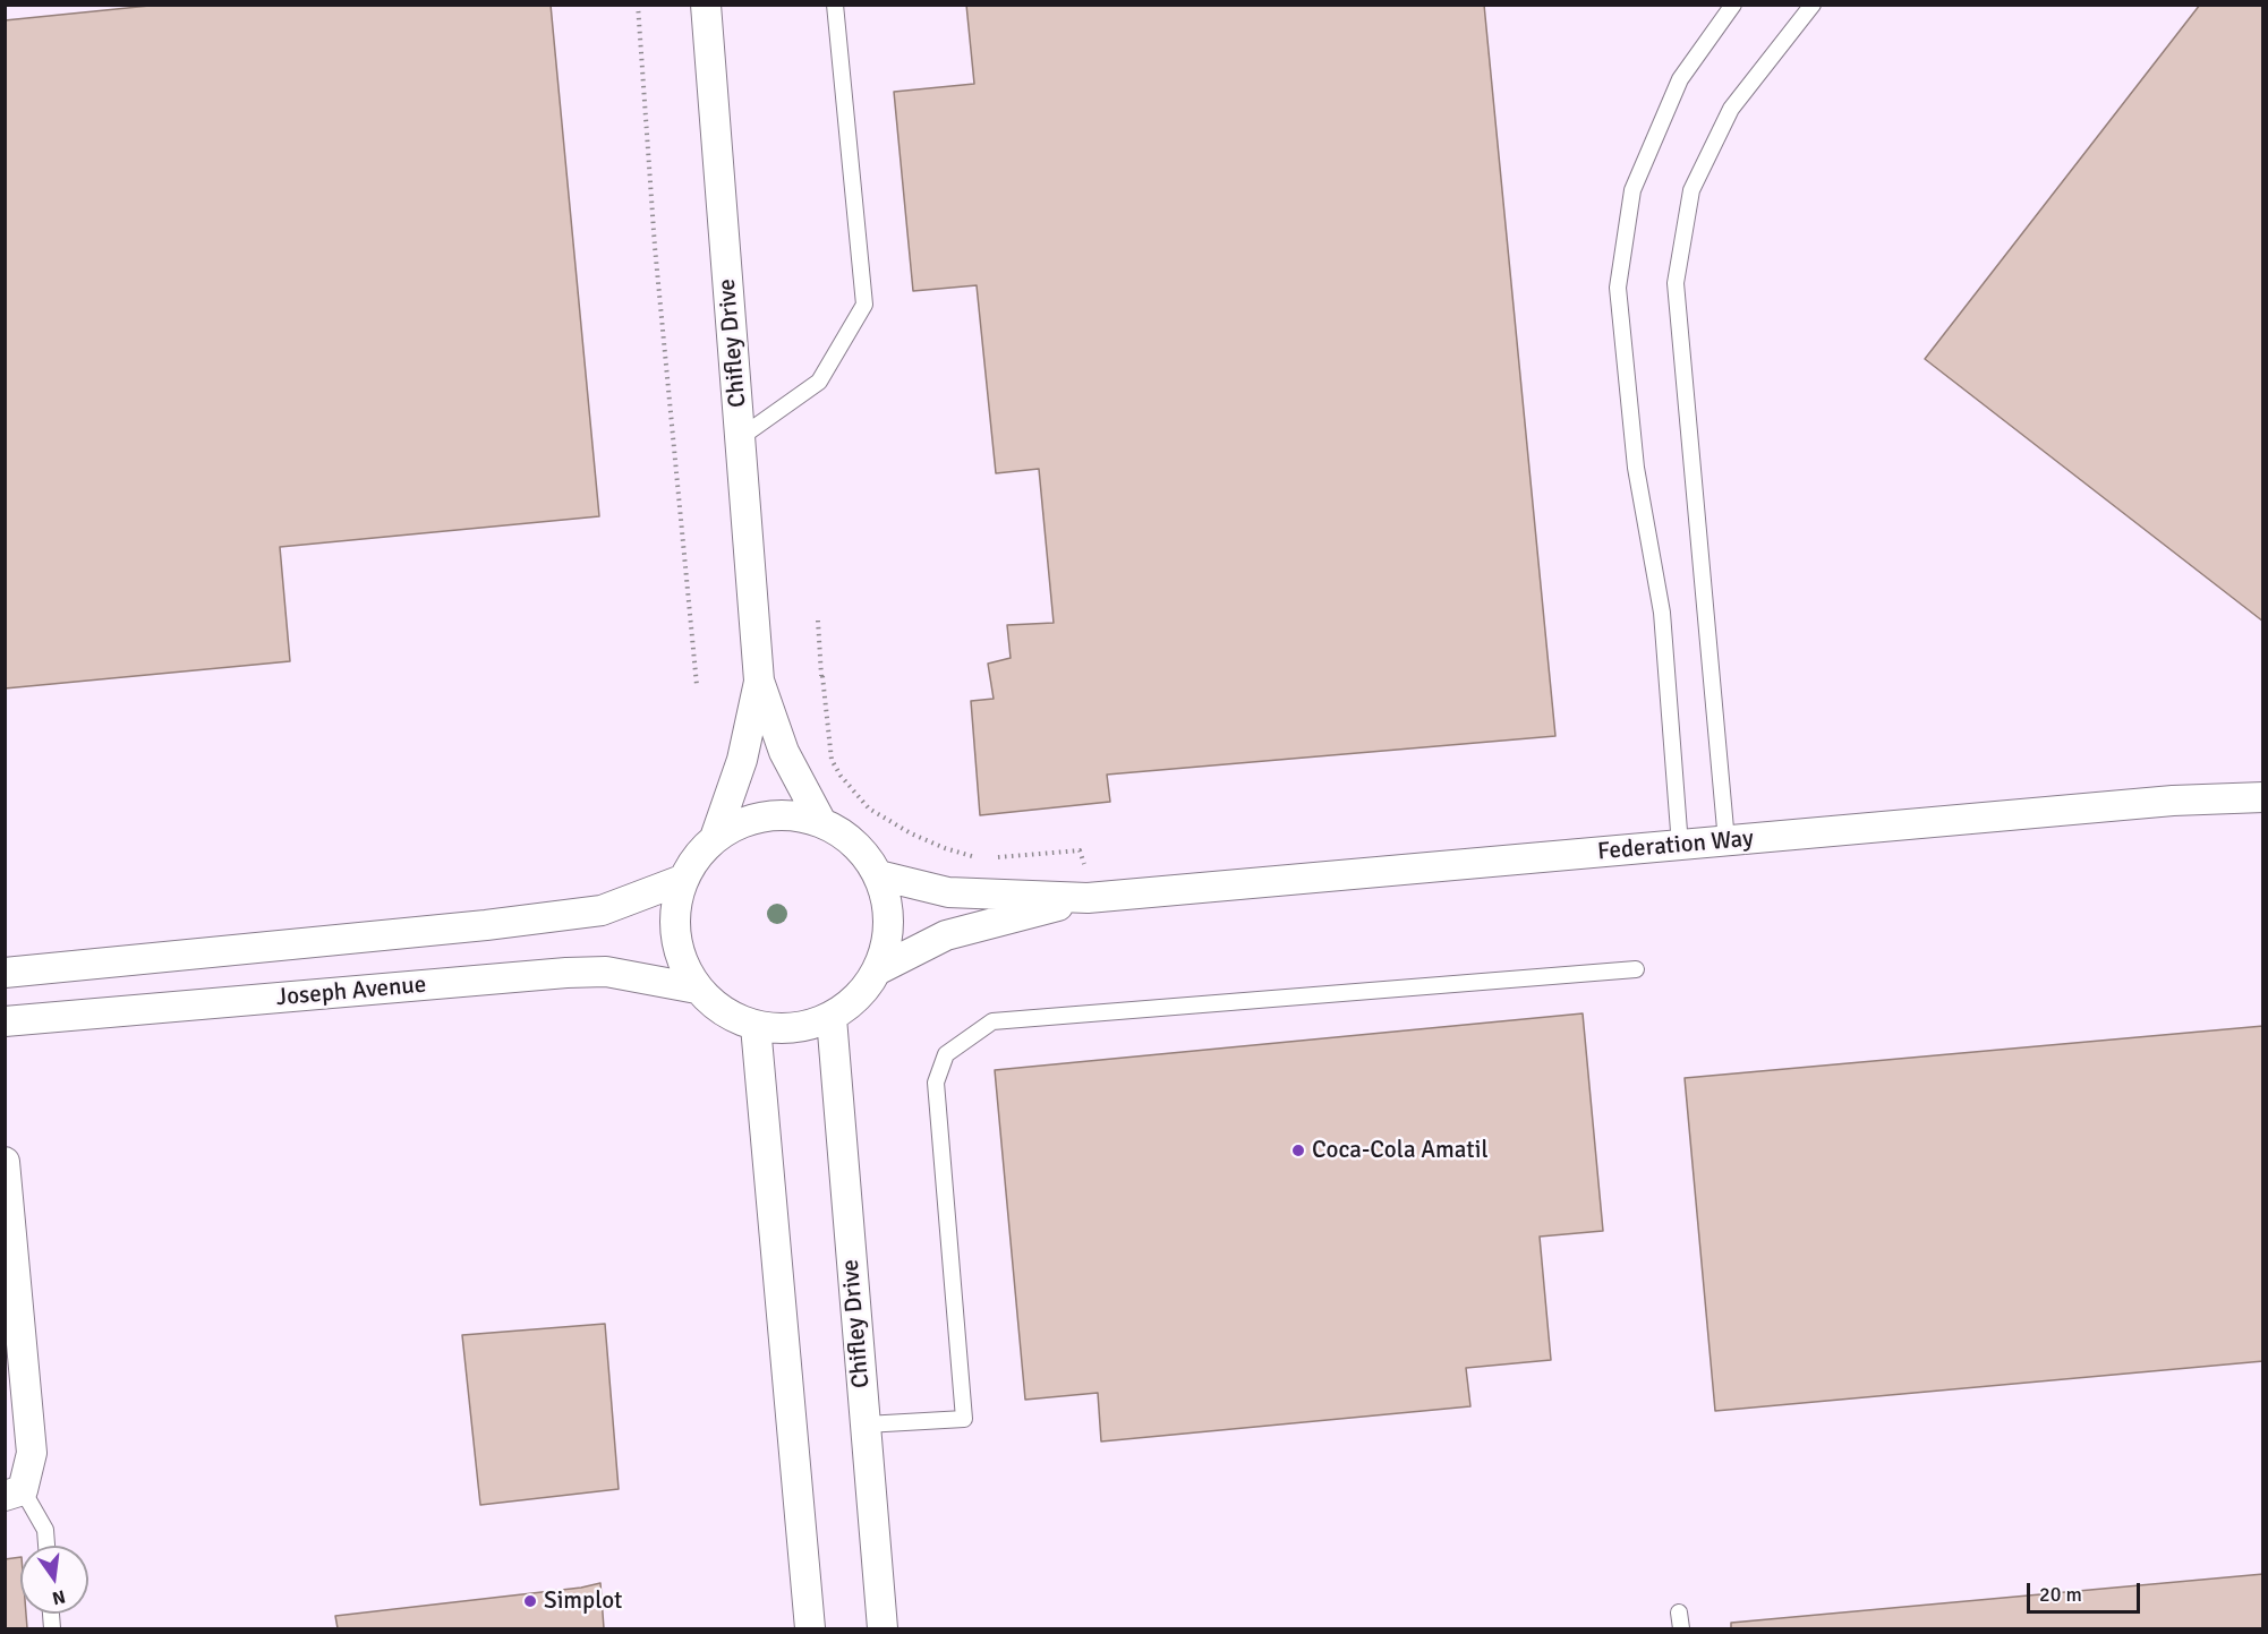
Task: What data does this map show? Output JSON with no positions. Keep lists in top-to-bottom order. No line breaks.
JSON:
{"streets":{"street":["Chifley Drive","Federation Way","Joseph Avenue"]},"crossings":[["Chifley Drive","Federation Way"],["Chifley Drive","Joseph Avenue"],["Federation Way","Joseph Avenue"]],"places":["Coca-Cola Amatil","Simplot"],"scale_bar":"20 m","north":"bottom"}
